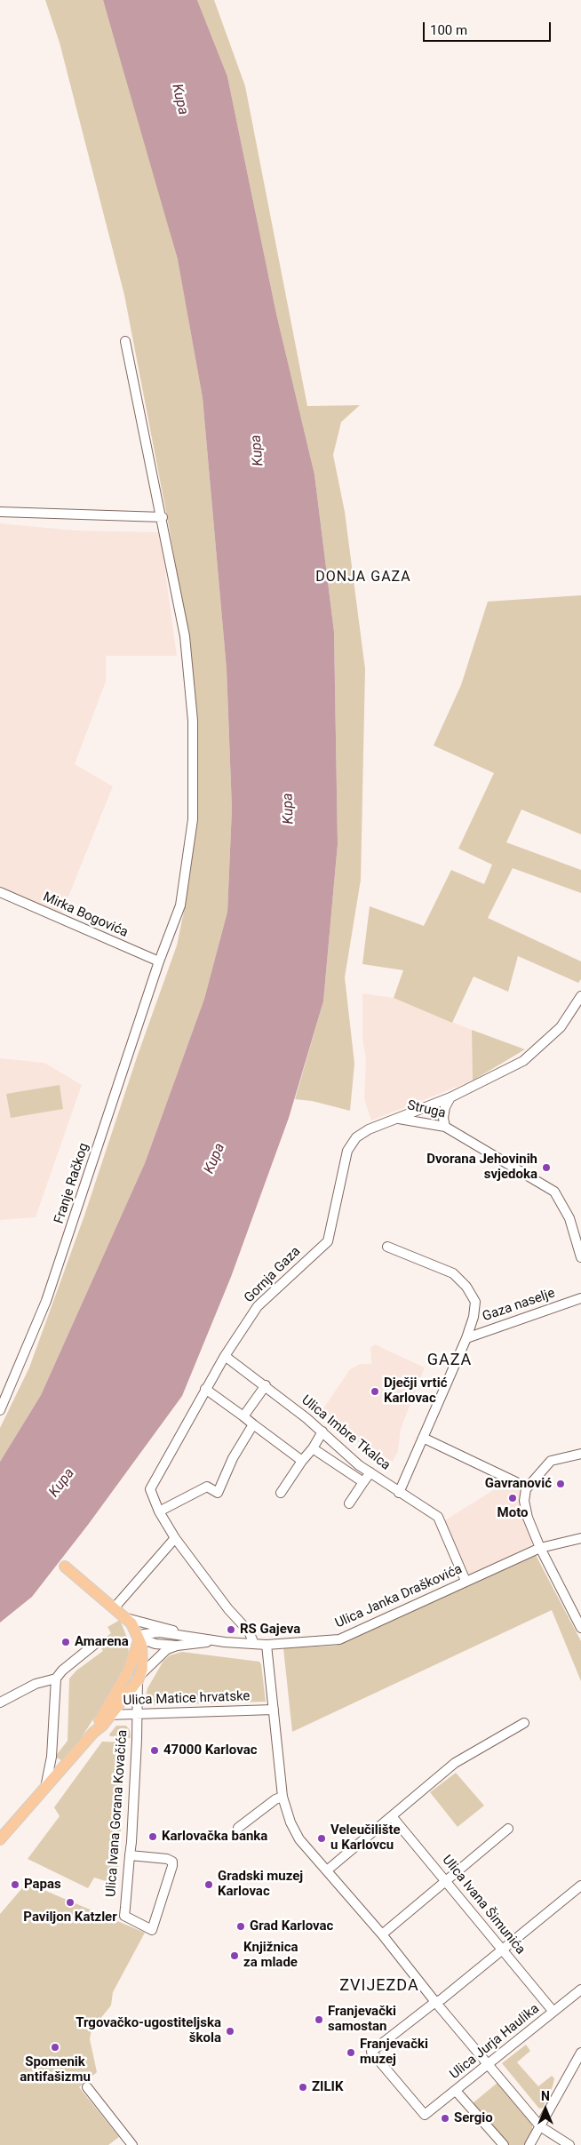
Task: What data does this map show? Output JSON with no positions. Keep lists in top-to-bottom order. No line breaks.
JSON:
{"streets":{"street":["Mirka Bogovića","Struga","Franje Račkog","Gornja Gaza","Gaza naselje","Ulica Imbre Tkalca","Ulica Janka Draškovića","Ulica Matice hrvatske","Ulica Ivana Gorana Kovačića","Ulica Ivana Šimunića","Ulica Jurja Haulika"]},"crossings":[["Mirka Bogovića","Franje Račkog"],["Struga","Gornja Gaza"],["Gornja Gaza","Ulica Imbre Tkalca"],["Gaza naselje","Ulica Imbre Tkalca"],["Ulica Imbre Tkalca","Ulica Janka Draškovića"],["Ulica Matice hrvatske","Ulica Ivana Gorana Kovačića"],["Ulica Ivana Šimunića","Ulica Jurja Haulika"]],"districts":["DONJA GAZA","GAZA","ZVIJEZDA"],"water":["Kupa"],"places":["Dvorana Jehovinih svjedoka","Dječji vrtić Karlovac","Gavranović","Moto","RS Gajeva","Amarena","47000 Karlovac","Karlovačka banka","Veleučilište u Karlovcu","Papas","Gradski muzej Karlovac","Paviljon Katzler","Grad Karlovac","Knjižnica za mlade","Franjevački samostan","Trgovačko-ugostiteljska škola","Spomenik antifašizmu","Franjevački muzej","ZILIK","Sergio"],"scale_bar":"100 m","north":"top"}
